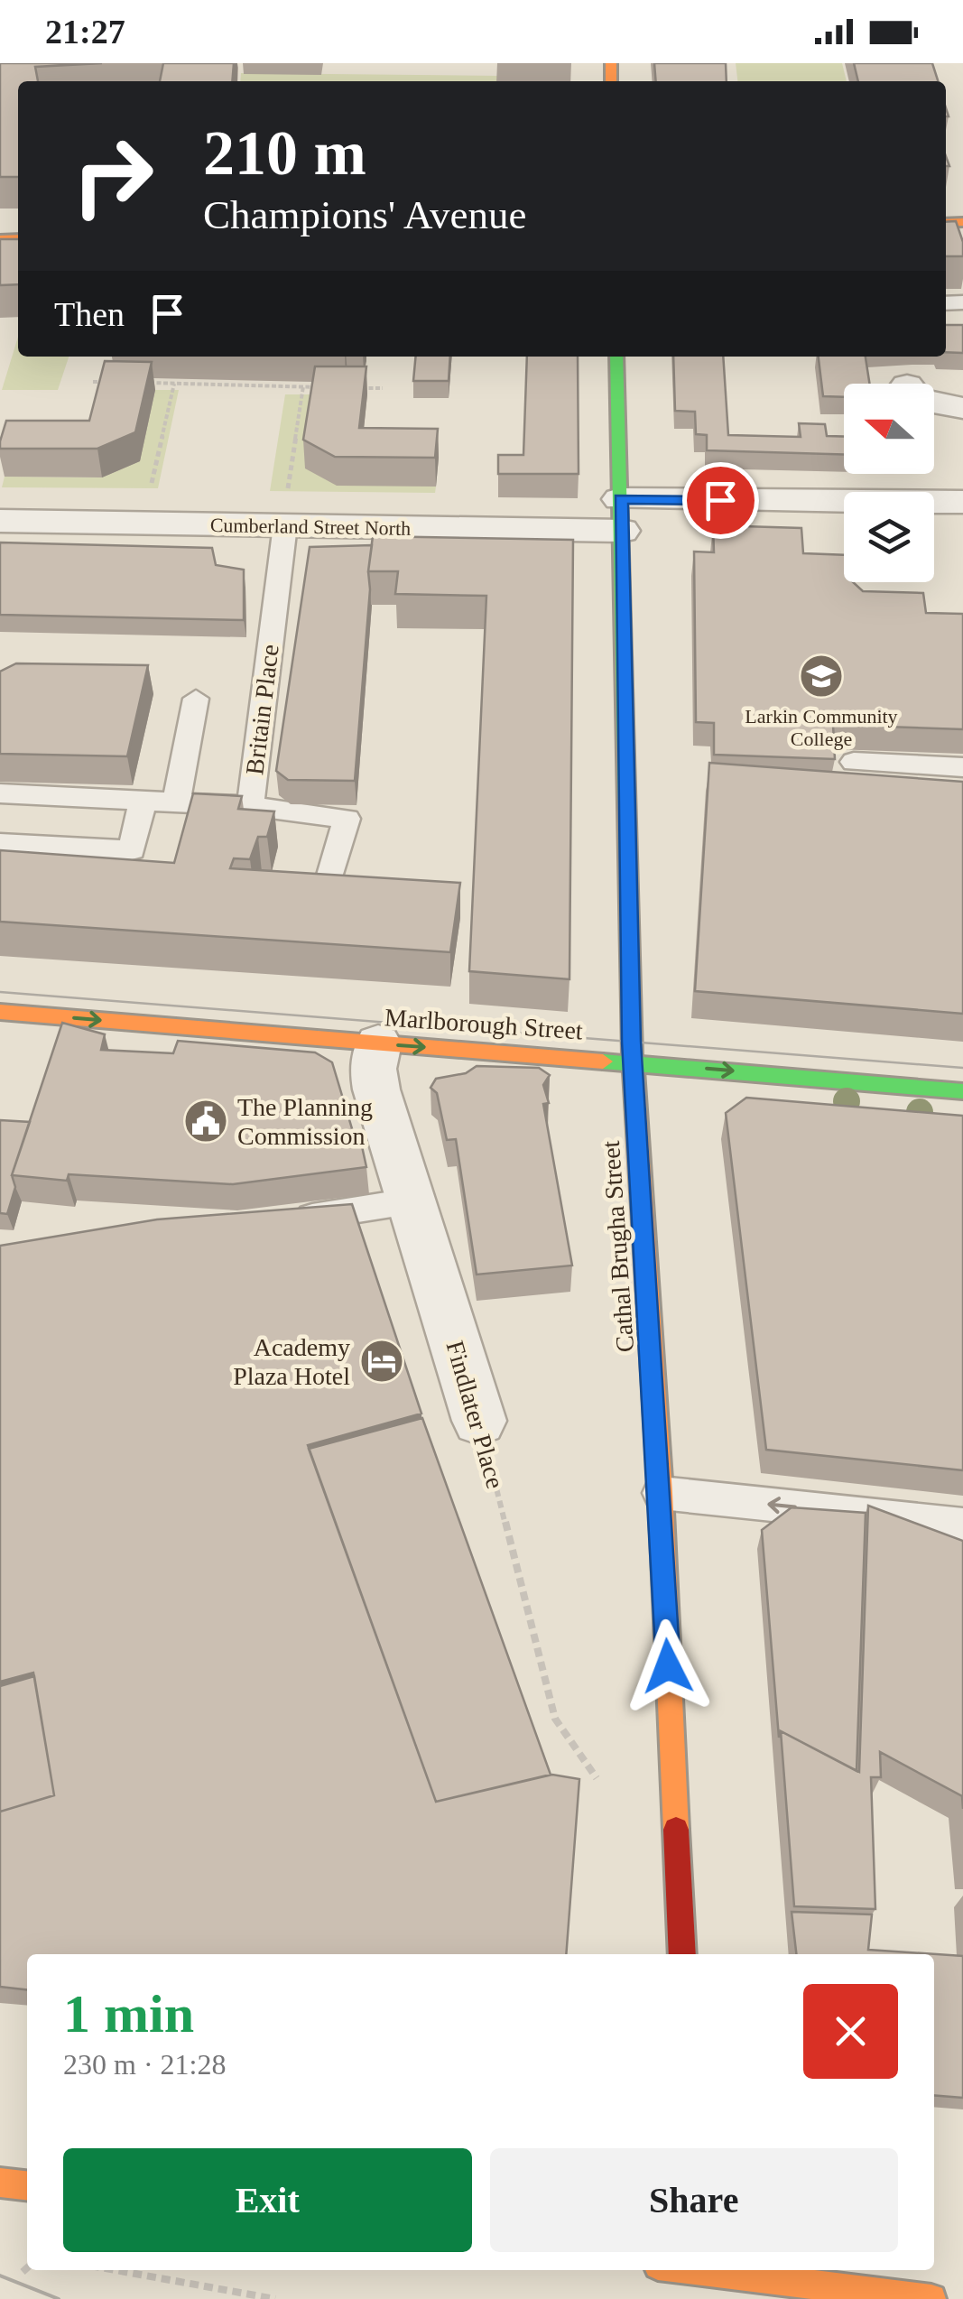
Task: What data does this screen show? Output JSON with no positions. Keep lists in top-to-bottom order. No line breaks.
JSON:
{"streets":{"street":["Cumberland Street North","Marlborough Street","Cathal Brugha Street","Findlater Place"],"lane":["Britain Place"]},"crossings":[["Cumberland Street North","Britain Place"],["Cumberland Street North","Cathal Brugha Street"],["Marlborough Street","Cathal Brugha Street"],["Marlborough Street","Findlater Place"]],"one_way":["Marlborough Street"],"places":{"school or university":["Larkin Community College"],"public building":["The Planning Commission"],"hotel":["Academy Plaza Hotel"]},"north":"left","page":{"status":"21:27","turn":["210 m","Champions' Avenue"],"then":"Then","heading":["1 min","230 m · 21:28"],"buttons":["Exit","Share"]}}
